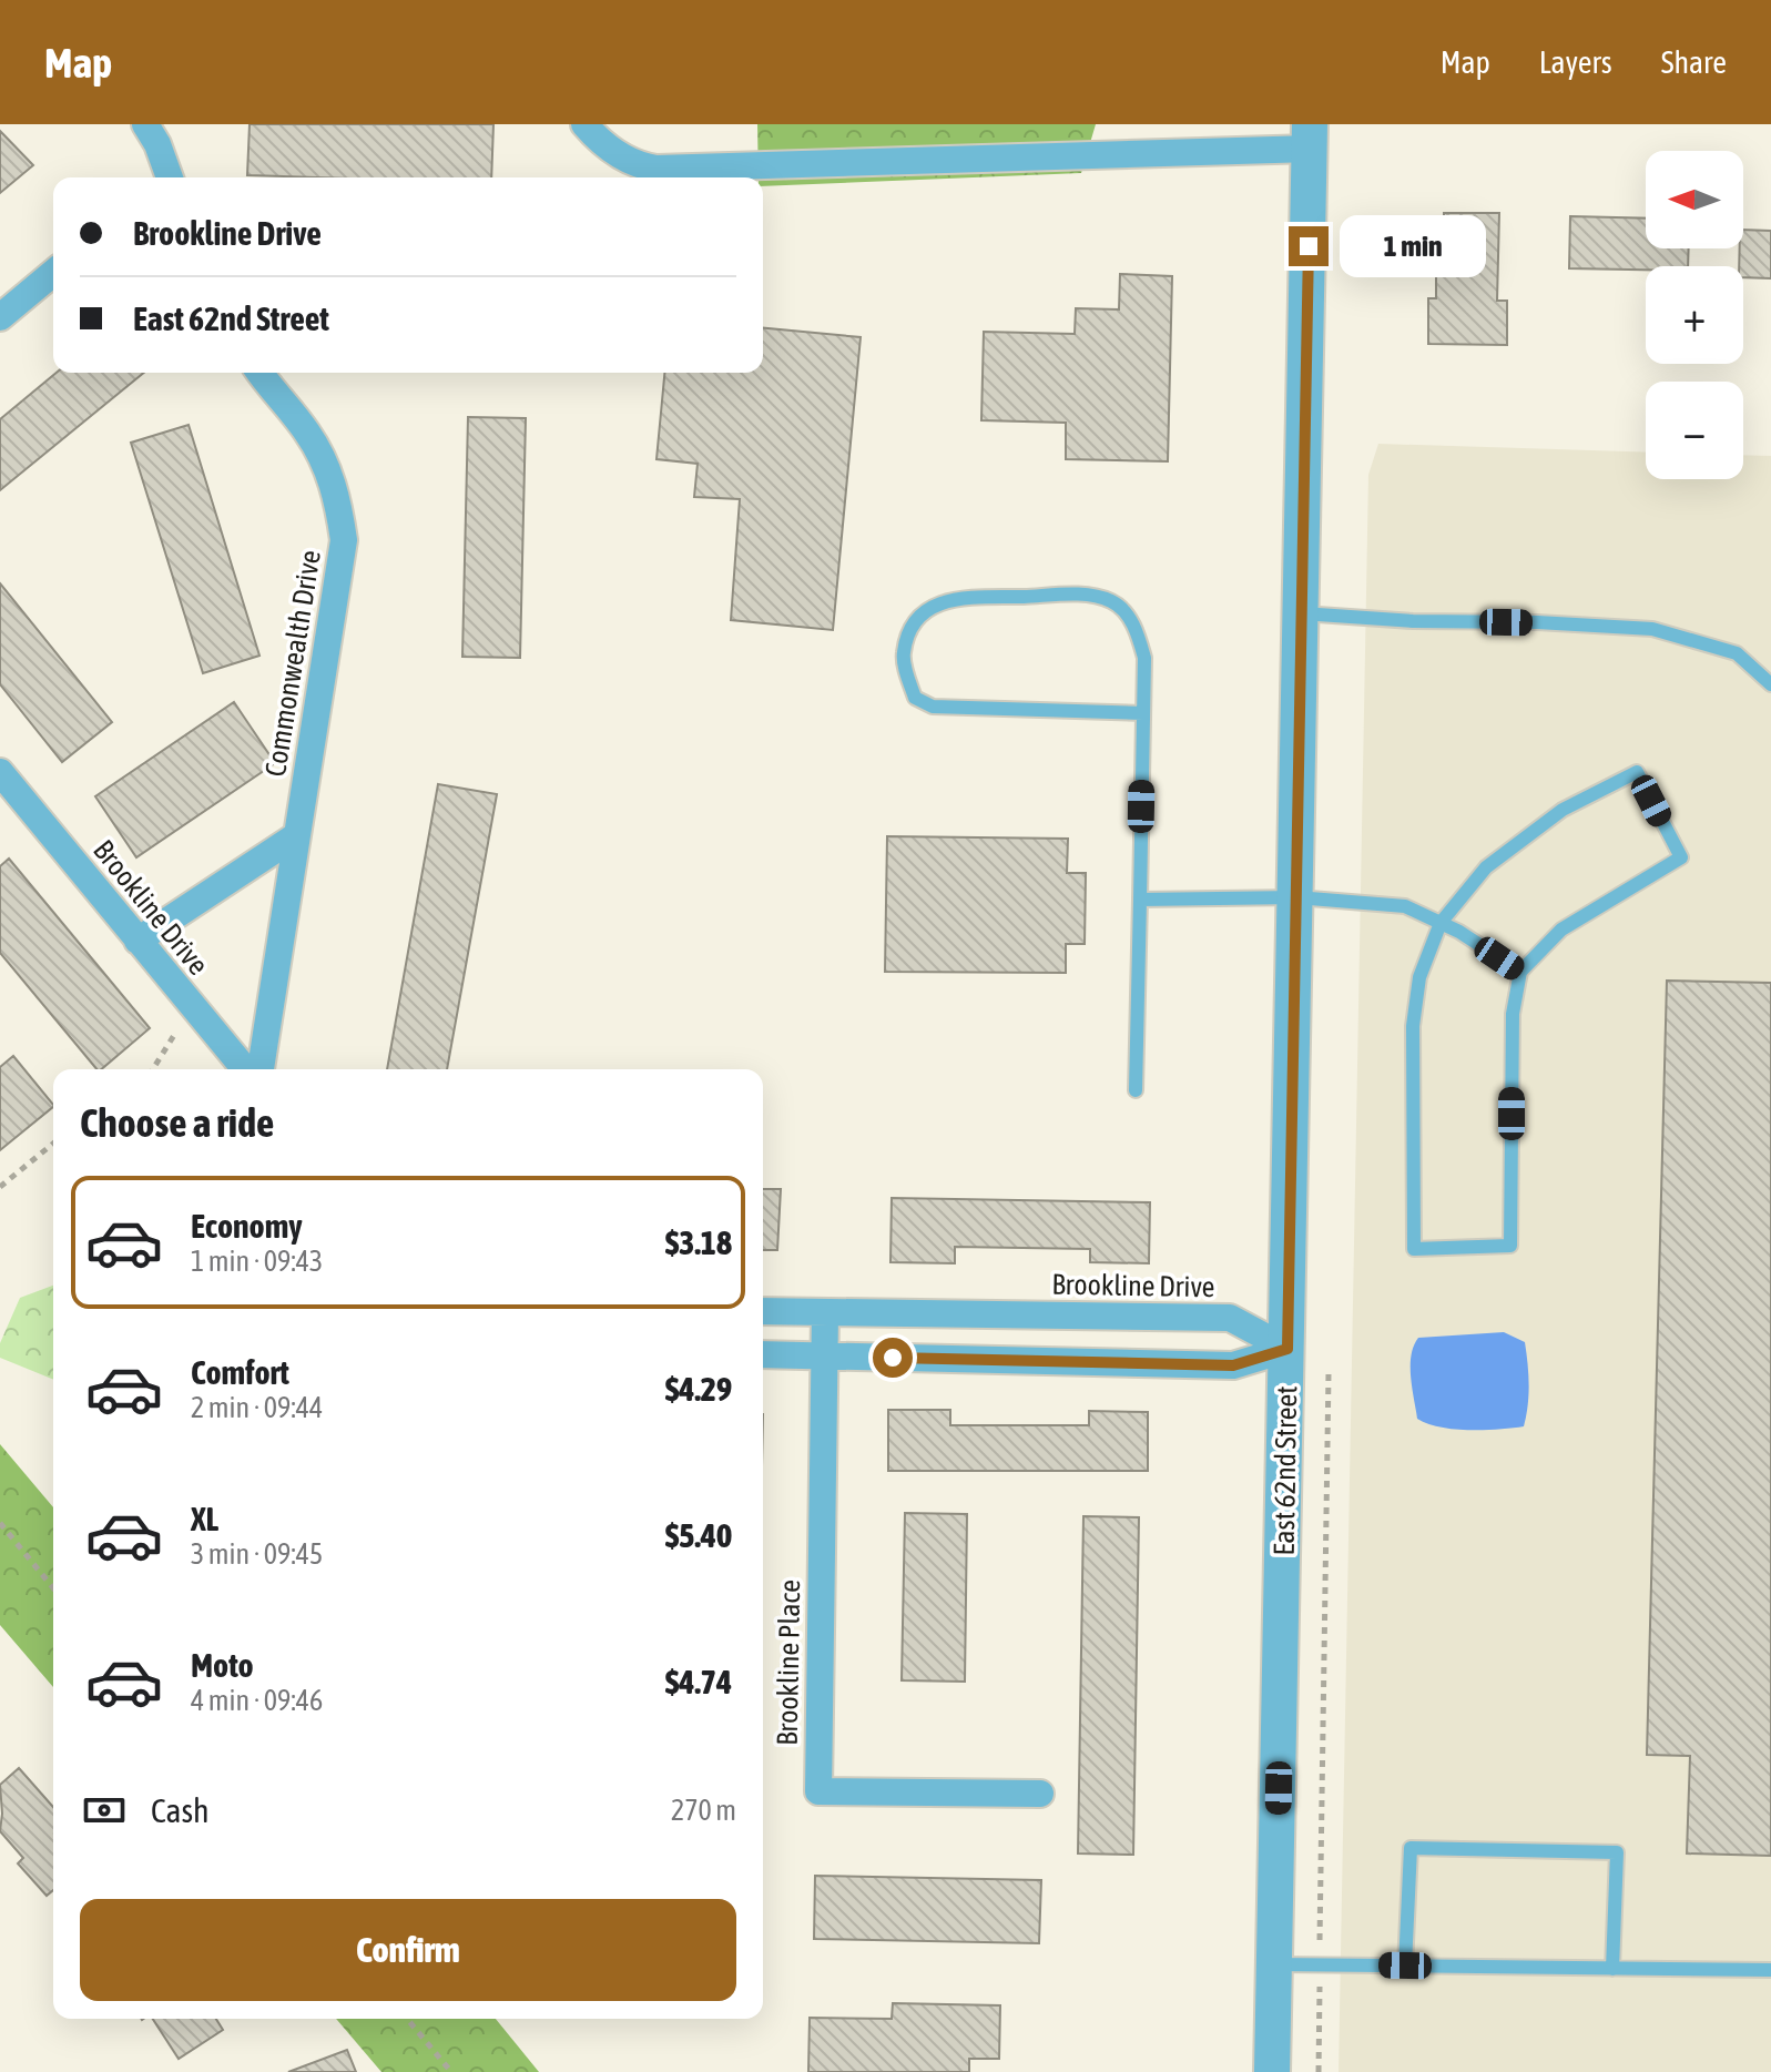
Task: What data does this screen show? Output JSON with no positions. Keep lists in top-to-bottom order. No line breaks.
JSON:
{"streets":{"street":["Commonwealth Drive","Brookline Drive","East 62nd Street","Brookline Place"]},"crossings":[["Brookline Drive","East 62nd Street"],["Brookline Drive","Brookline Place"]],"north":"left","page":{"header":"Map","nav":["Map","Layers","Share"],"map_buttons":["+","−"],"banner":["Brookline Drive","East 62nd Street"],"bubble":"1 min","heading":"Choose a ride","list":[{"name":"Economy","note":"1 min · 09:43","value":"$3.18"},{"name":"Comfort","note":"2 min · 09:44","value":"$4.29"},{"name":"XL","note":"3 min · 09:45","value":"$5.40"},{"name":"Moto","note":"4 min · 09:46","value":"$4.74"}],"pay":["Cash","270 m"],"buttons":"Confirm"}}
